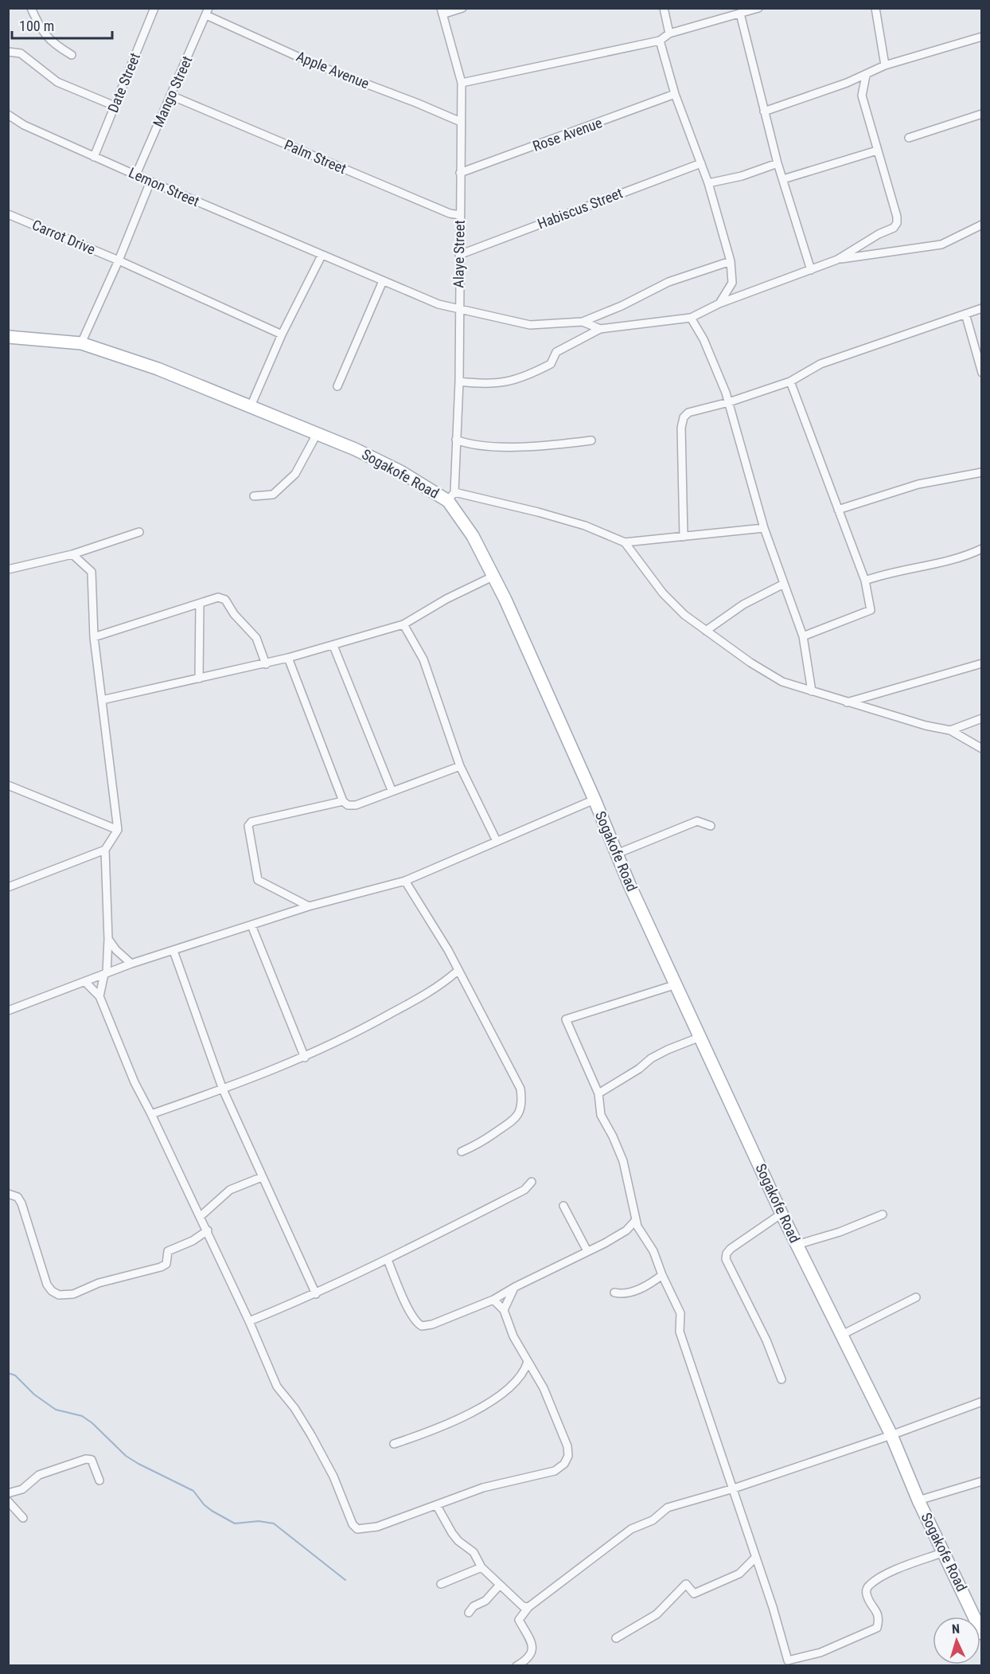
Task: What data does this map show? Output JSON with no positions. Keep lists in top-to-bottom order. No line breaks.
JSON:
{"streets":{"main road":["Sogakofe Road"],"street":["Apple Avenue","Date Street","Mango Street","Rose Avenue","Palm Street","Lemon Street","Habiscus Street","Carrot Drive","Alaye Street"]},"crossings":[["Apple Avenue","Mango Street"],["Apple Avenue","Alaye Street"],["Date Street","Lemon Street"],["Mango Street","Palm Street"],["Mango Street","Lemon Street"],["Rose Avenue","Alaye Street"],["Palm Street","Alaye Street"],["Lemon Street","Alaye Street"],["Habiscus Street","Alaye Street"],["Alaye Street","Sogakofe Road"]],"scale_bar":"100 m","north":"top"}
